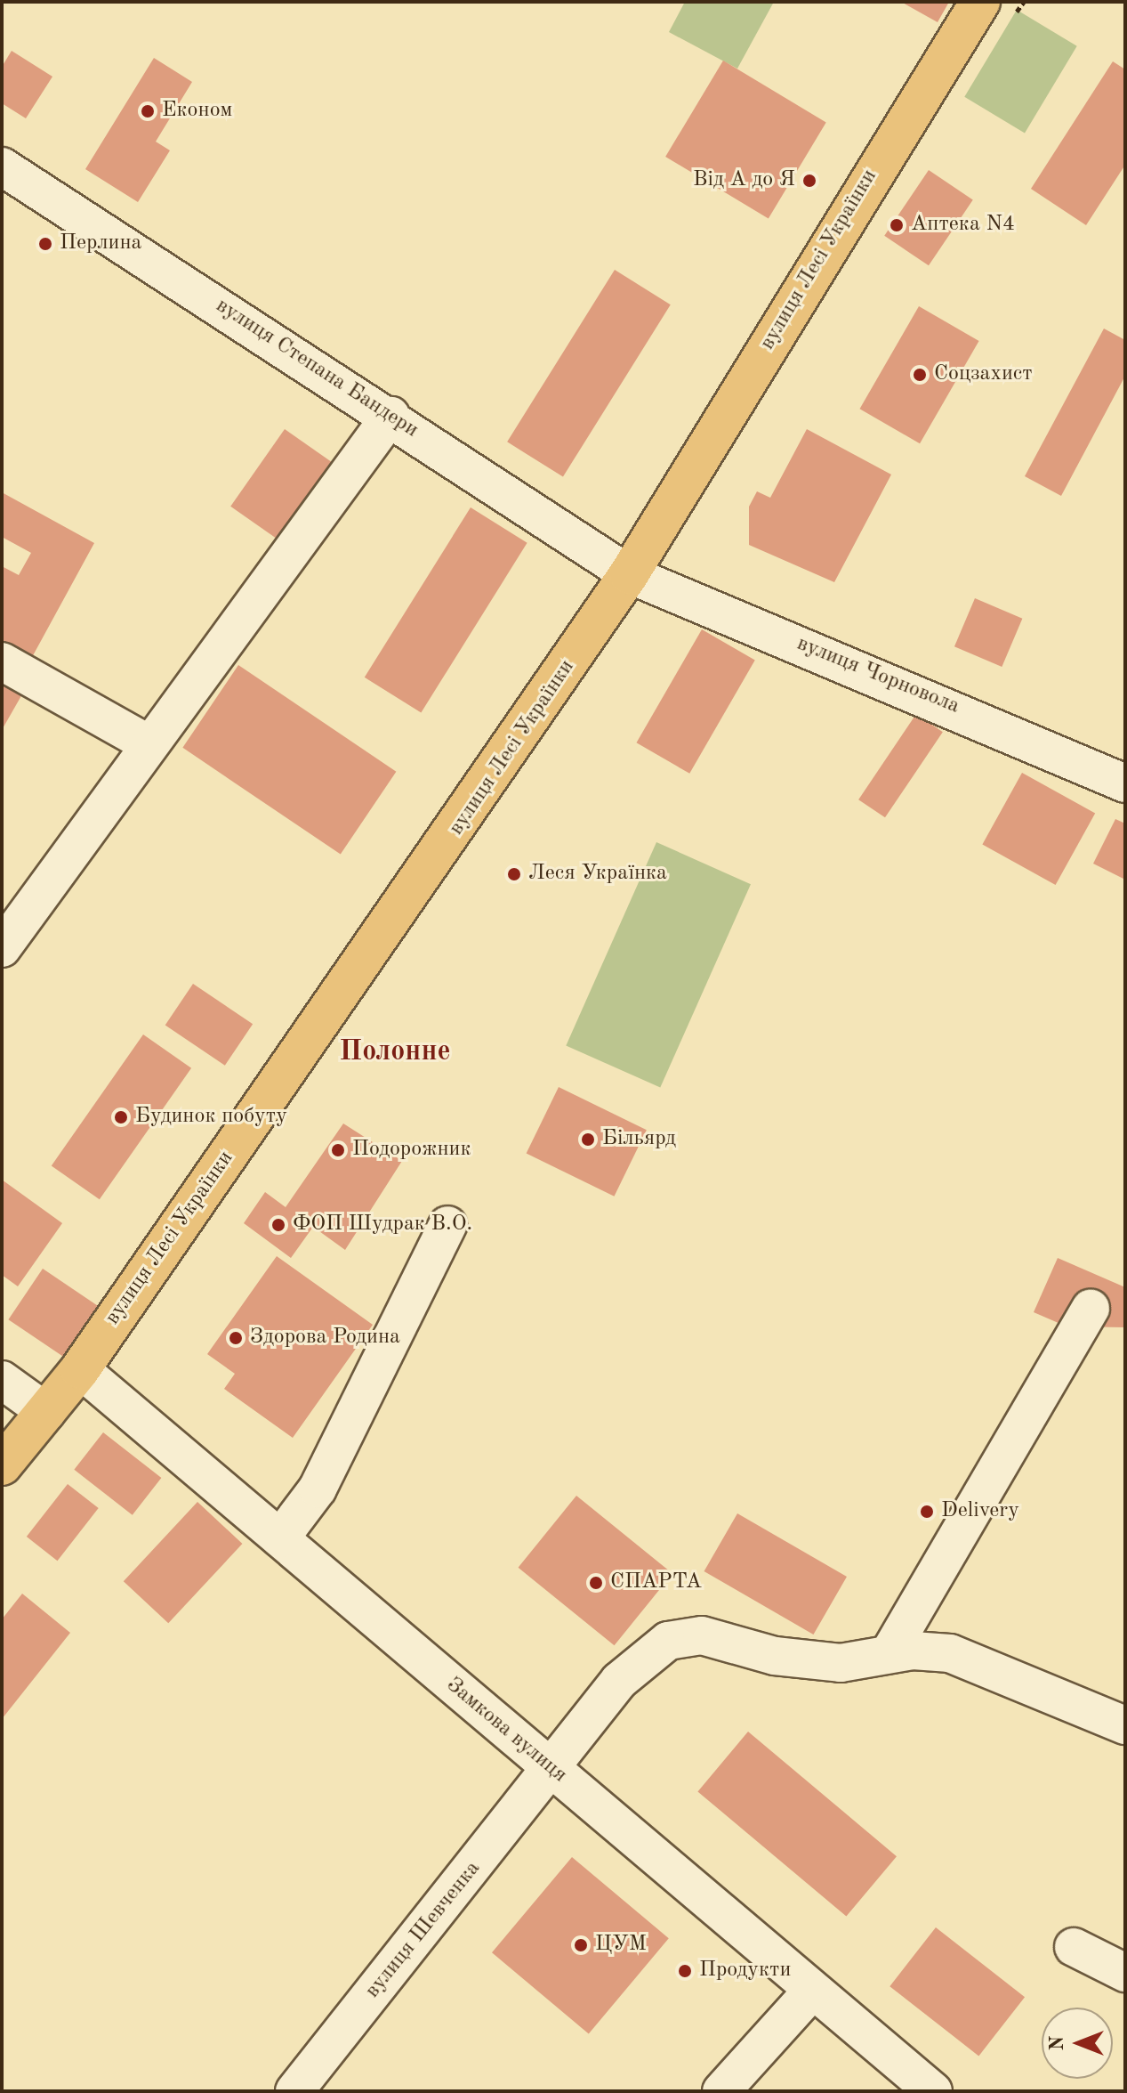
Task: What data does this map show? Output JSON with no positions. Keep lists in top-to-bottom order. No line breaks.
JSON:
{"streets":{"main road":["вулиця Лесі Українки"],"street":["вулиця Степана Бандери","вулиця Чорновола","Замкова вулиця","вулиця Шевченка"]},"crossings":[["вулиця Лесі Українки","вулиця Степана Бандери"],["вулиця Лесі Українки","вулиця Чорновола"],["вулиця Лесі Українки","Замкова вулиця"],["вулиця Степана Бандери","вулиця Чорновола"],["Замкова вулиця","вулиця Шевченка"]],"districts":["Полонне"],"places":["Економ","Від А до Я","Аптека N4","Перлина","Соцзахист","Леся Українка","Будинок побуту","Більярд","Подорожник","ФОП Шудрак В.О.","Здорова Родина","Delivery","СПАРТА","ЦУМ","Продукти"],"north":"left"}
